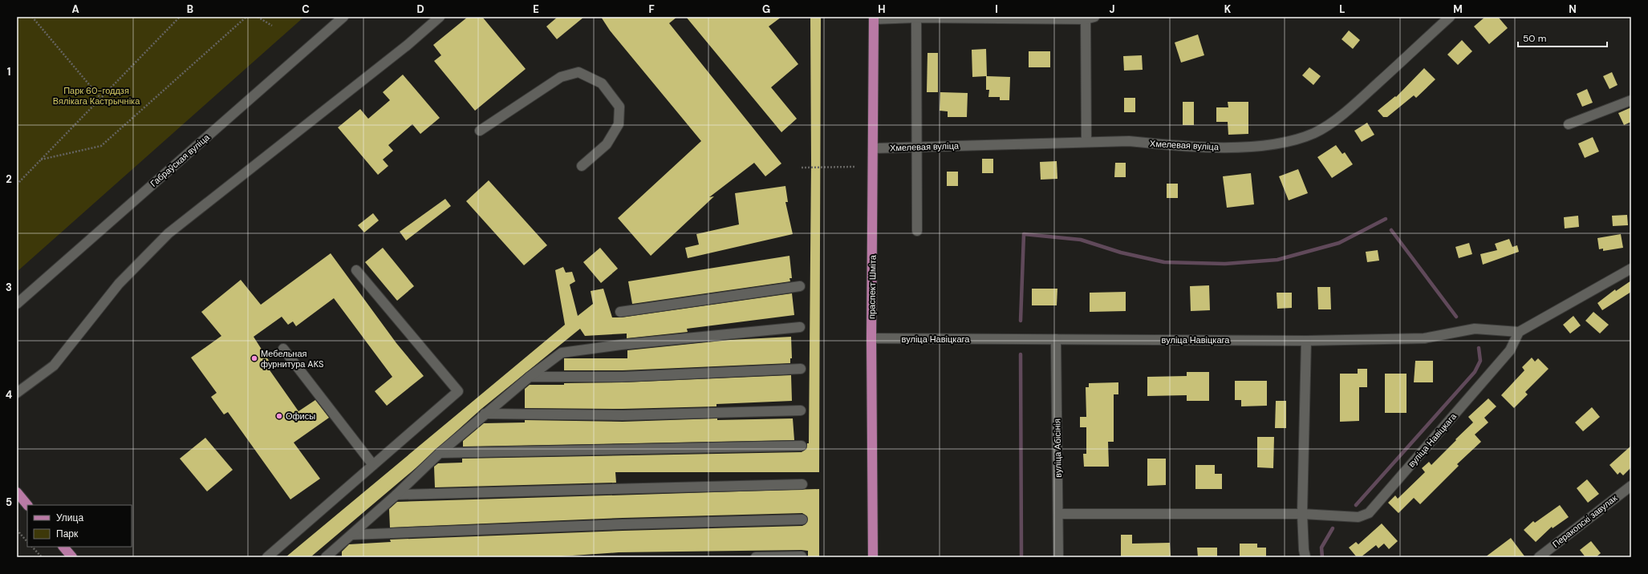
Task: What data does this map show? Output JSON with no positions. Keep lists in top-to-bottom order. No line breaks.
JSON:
{"streets":{"main road":["праспект Шміта"],"street":["Хмелевая вуліца","Габраўская вуліца","вуліца Навіцкага","вуліца Абісінія","Перакопскі завулак"]},"crossings":[["Хмелевая вуліца","праспект Шміта"],["праспект Шміта","вуліца Навіцкага"],["вуліца Навіцкага","вуліца Абісінія"]],"parks":["Парк 60-годдзя Вялікага Кастрычніка"],"places":["Мебельная фурнитура AKS","Офисы"],"legend":["Улица","Парк"],"scale_bar":"50 m","grid":{"columns":["A","B","C","D","E","F","G","H","I","J","K","L","M","N"],"rows":["1","2","3","4","5"]}}
